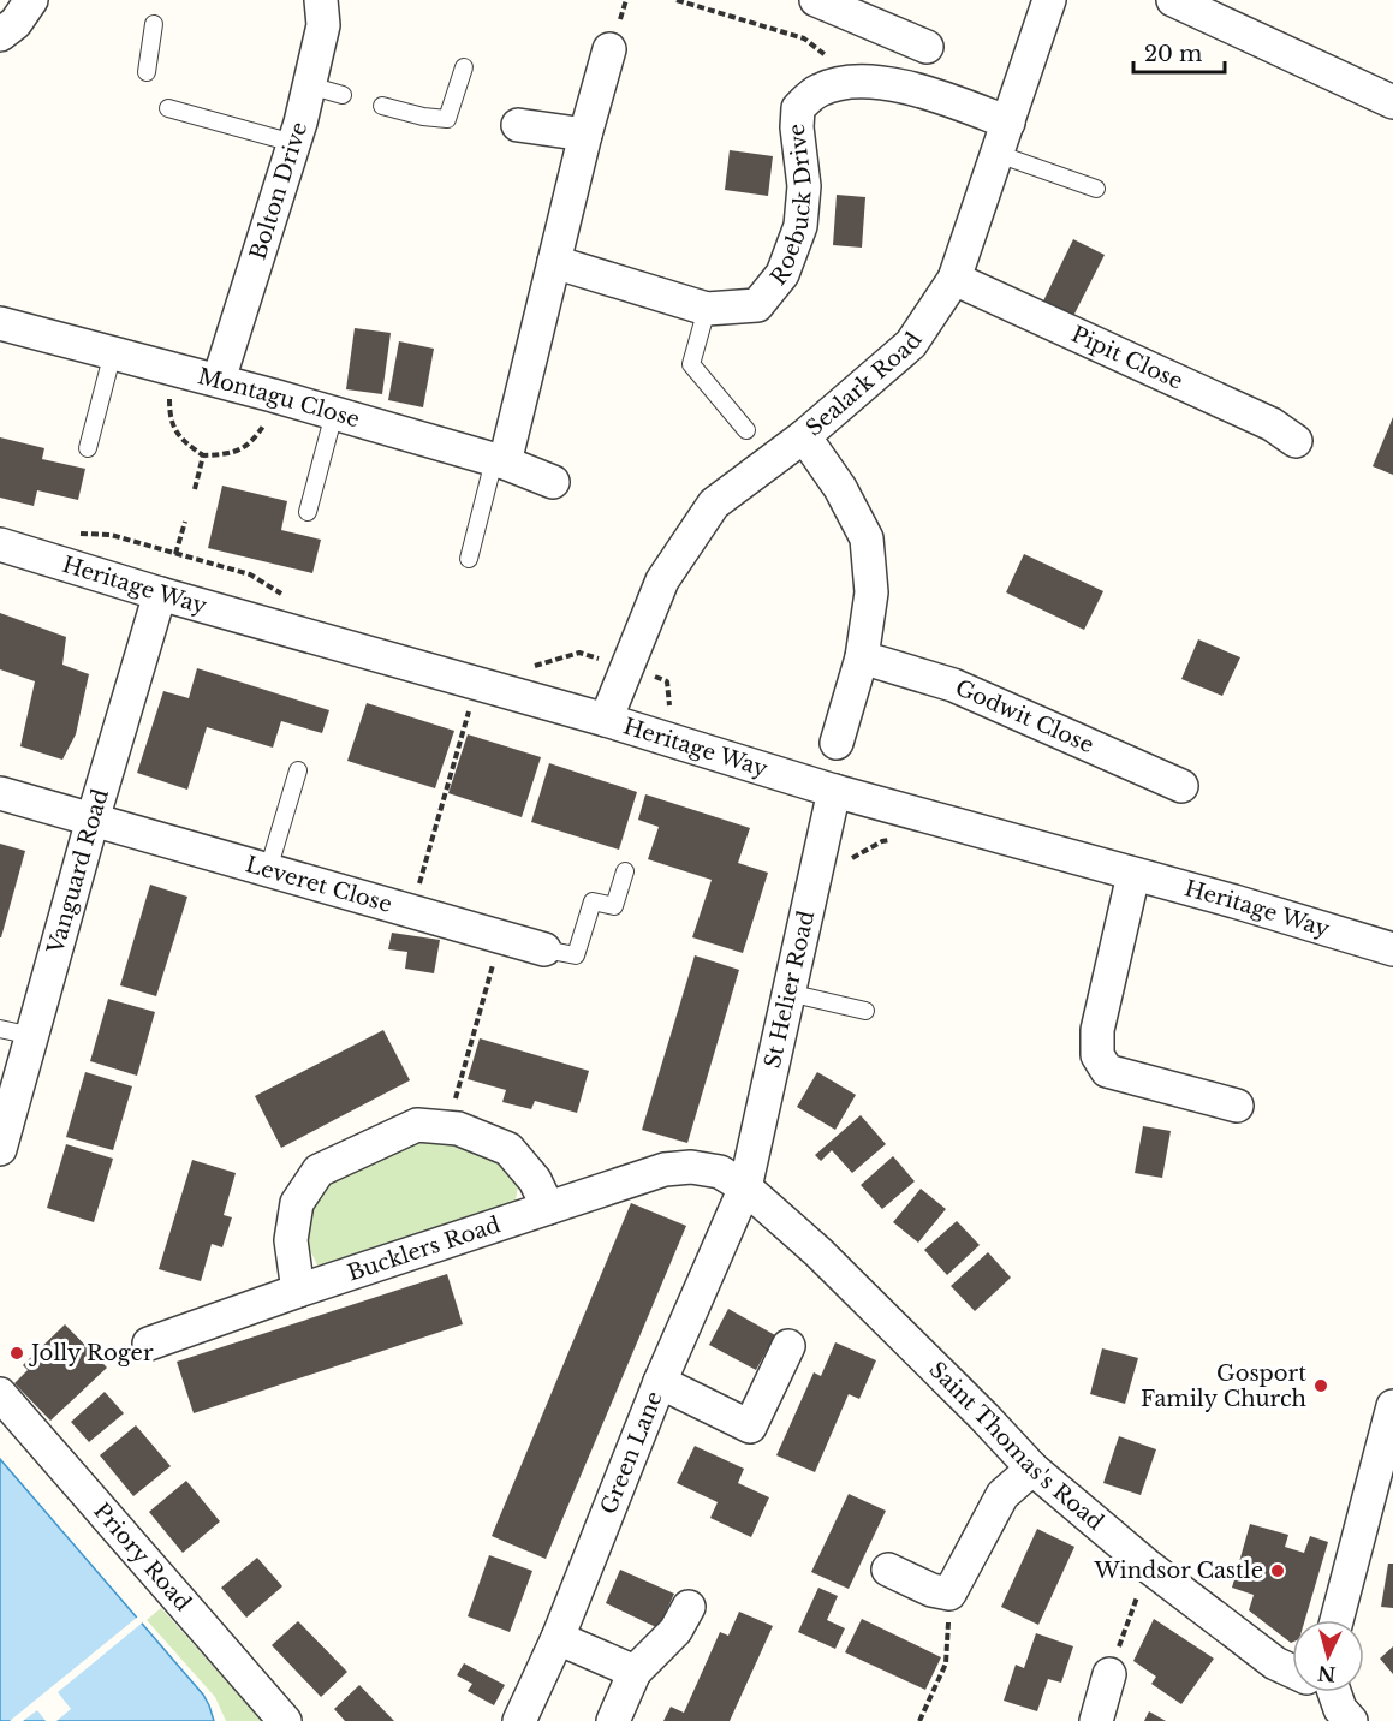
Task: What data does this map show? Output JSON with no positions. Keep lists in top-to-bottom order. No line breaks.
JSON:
{"streets":{"street":["Bolton Drive","Roebuck Drive","Pipit Close","Sealark Road","Montagu Close","Heritage Way","Godwit Close","Vanguard Road","Leveret Close","St Helier Road","Bucklers Road","Saint Thomas's Road","Green Lane","Priory Road"]},"crossings":[["Bolton Drive","Montagu Close"],["Roebuck Drive","Sealark Road"],["Pipit Close","Sealark Road"],["Sealark Road","Heritage Way"],["Heritage Way","Vanguard Road"],["Heritage Way","St Helier Road"],["Vanguard Road","Leveret Close"],["St Helier Road","Bucklers Road"],["St Helier Road","Saint Thomas's Road"],["St Helier Road","Green Lane"],["Bucklers Road","Saint Thomas's Road"],["Bucklers Road","Green Lane"],["Saint Thomas's Road","Green Lane"]],"places":["Jolly Roger","Gosport Family Church","Windsor Castle"],"scale_bar":"20 m","north":"bottom"}
